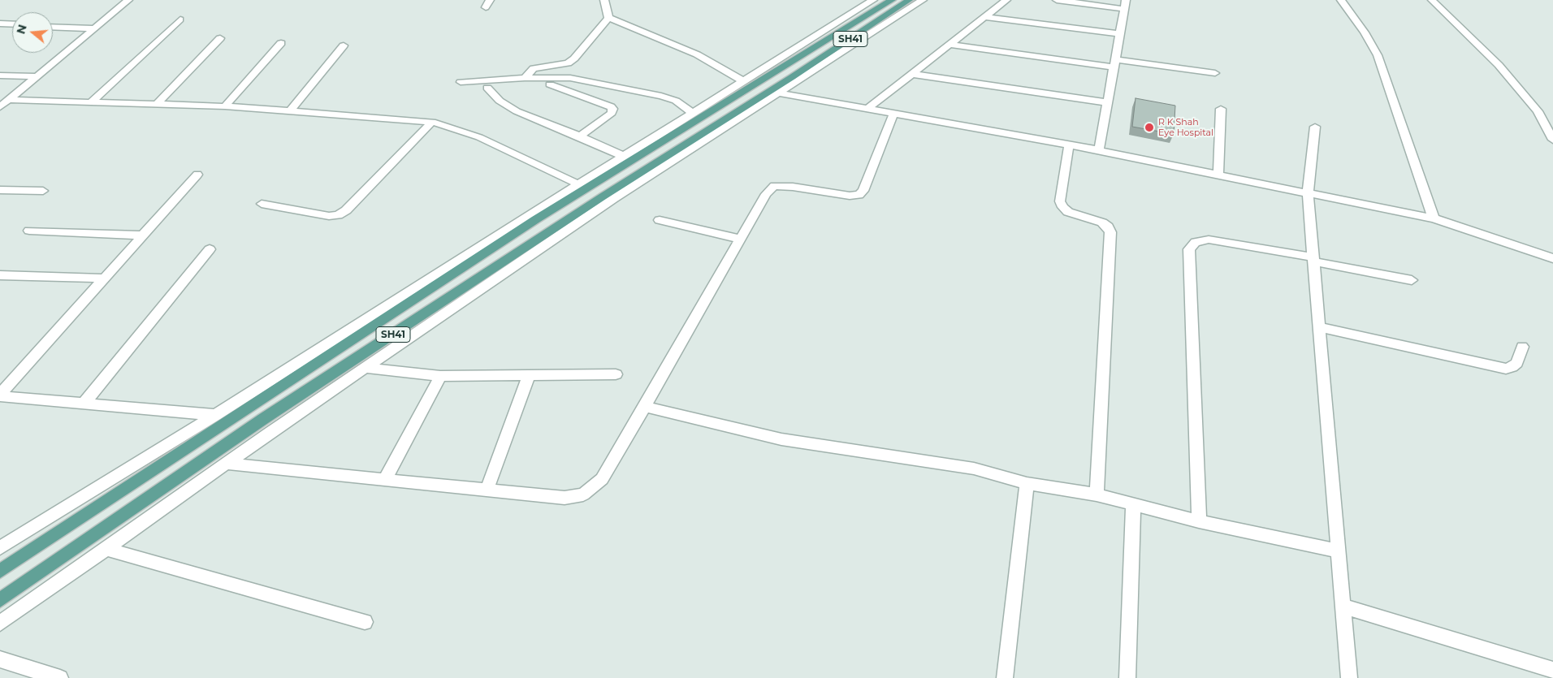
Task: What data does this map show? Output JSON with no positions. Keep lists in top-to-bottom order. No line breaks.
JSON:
{"streets":{"main road":["SH41"]},"places":["R K Shah Eye Hospital"],"north":"left"}
